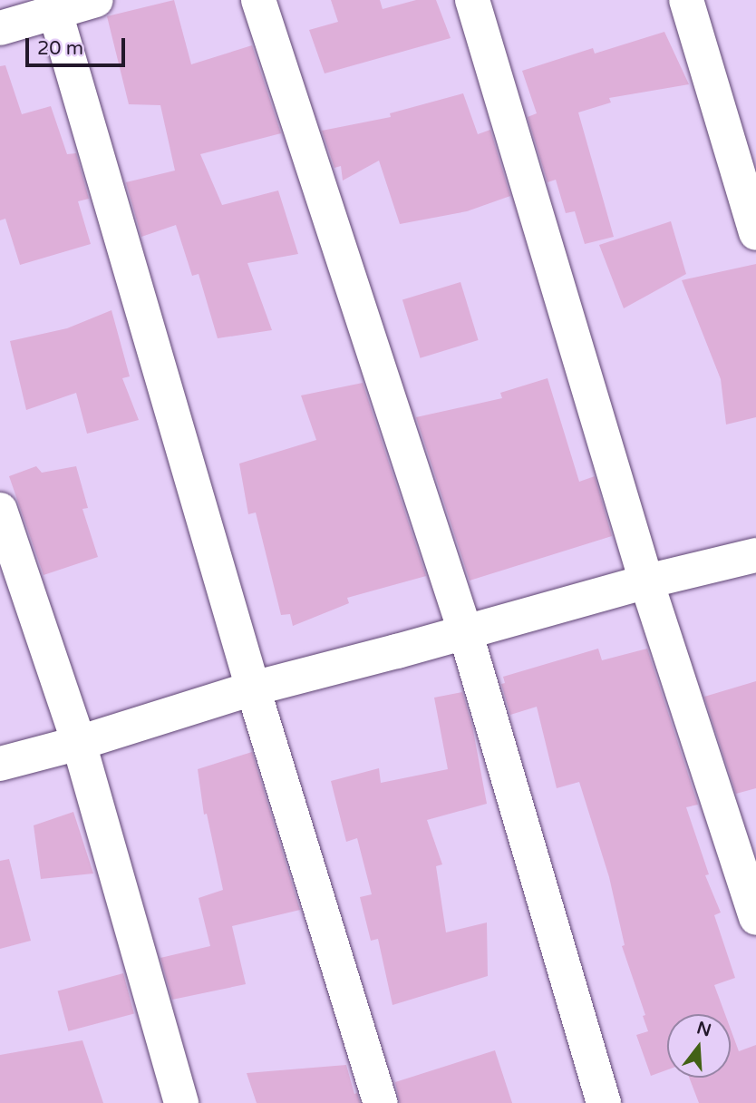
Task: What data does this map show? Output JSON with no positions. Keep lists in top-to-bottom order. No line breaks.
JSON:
{"scale_bar":"20 m","north":"top"}
